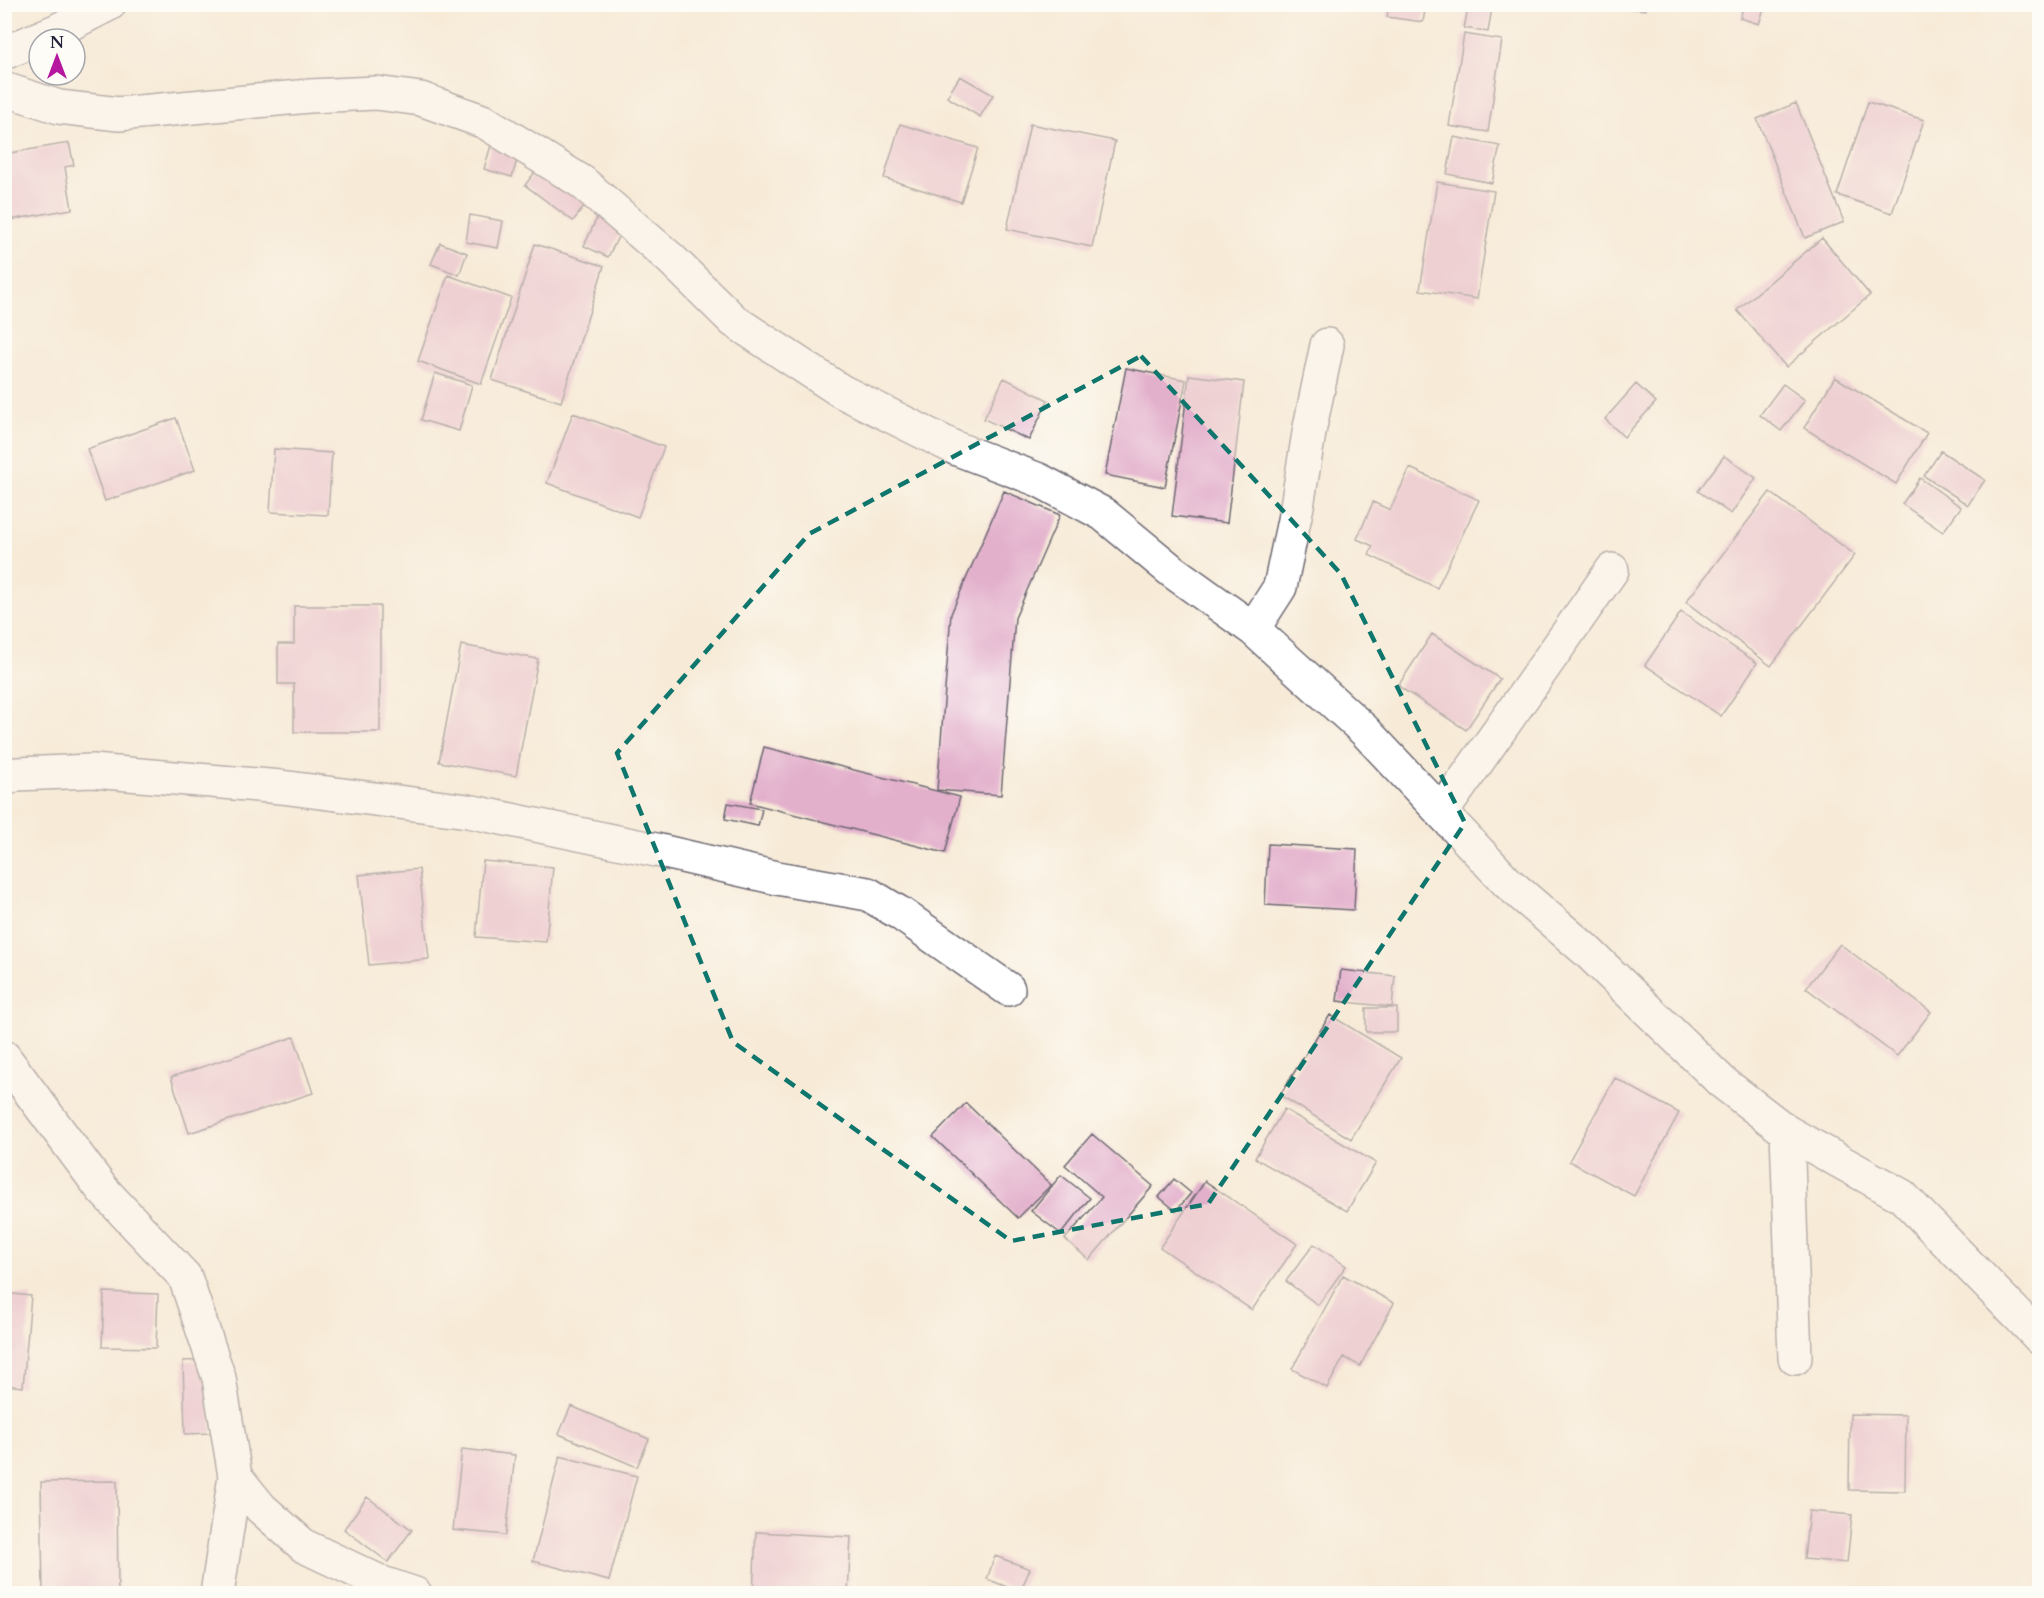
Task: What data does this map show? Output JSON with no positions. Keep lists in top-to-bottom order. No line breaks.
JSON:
{"north":"top"}
